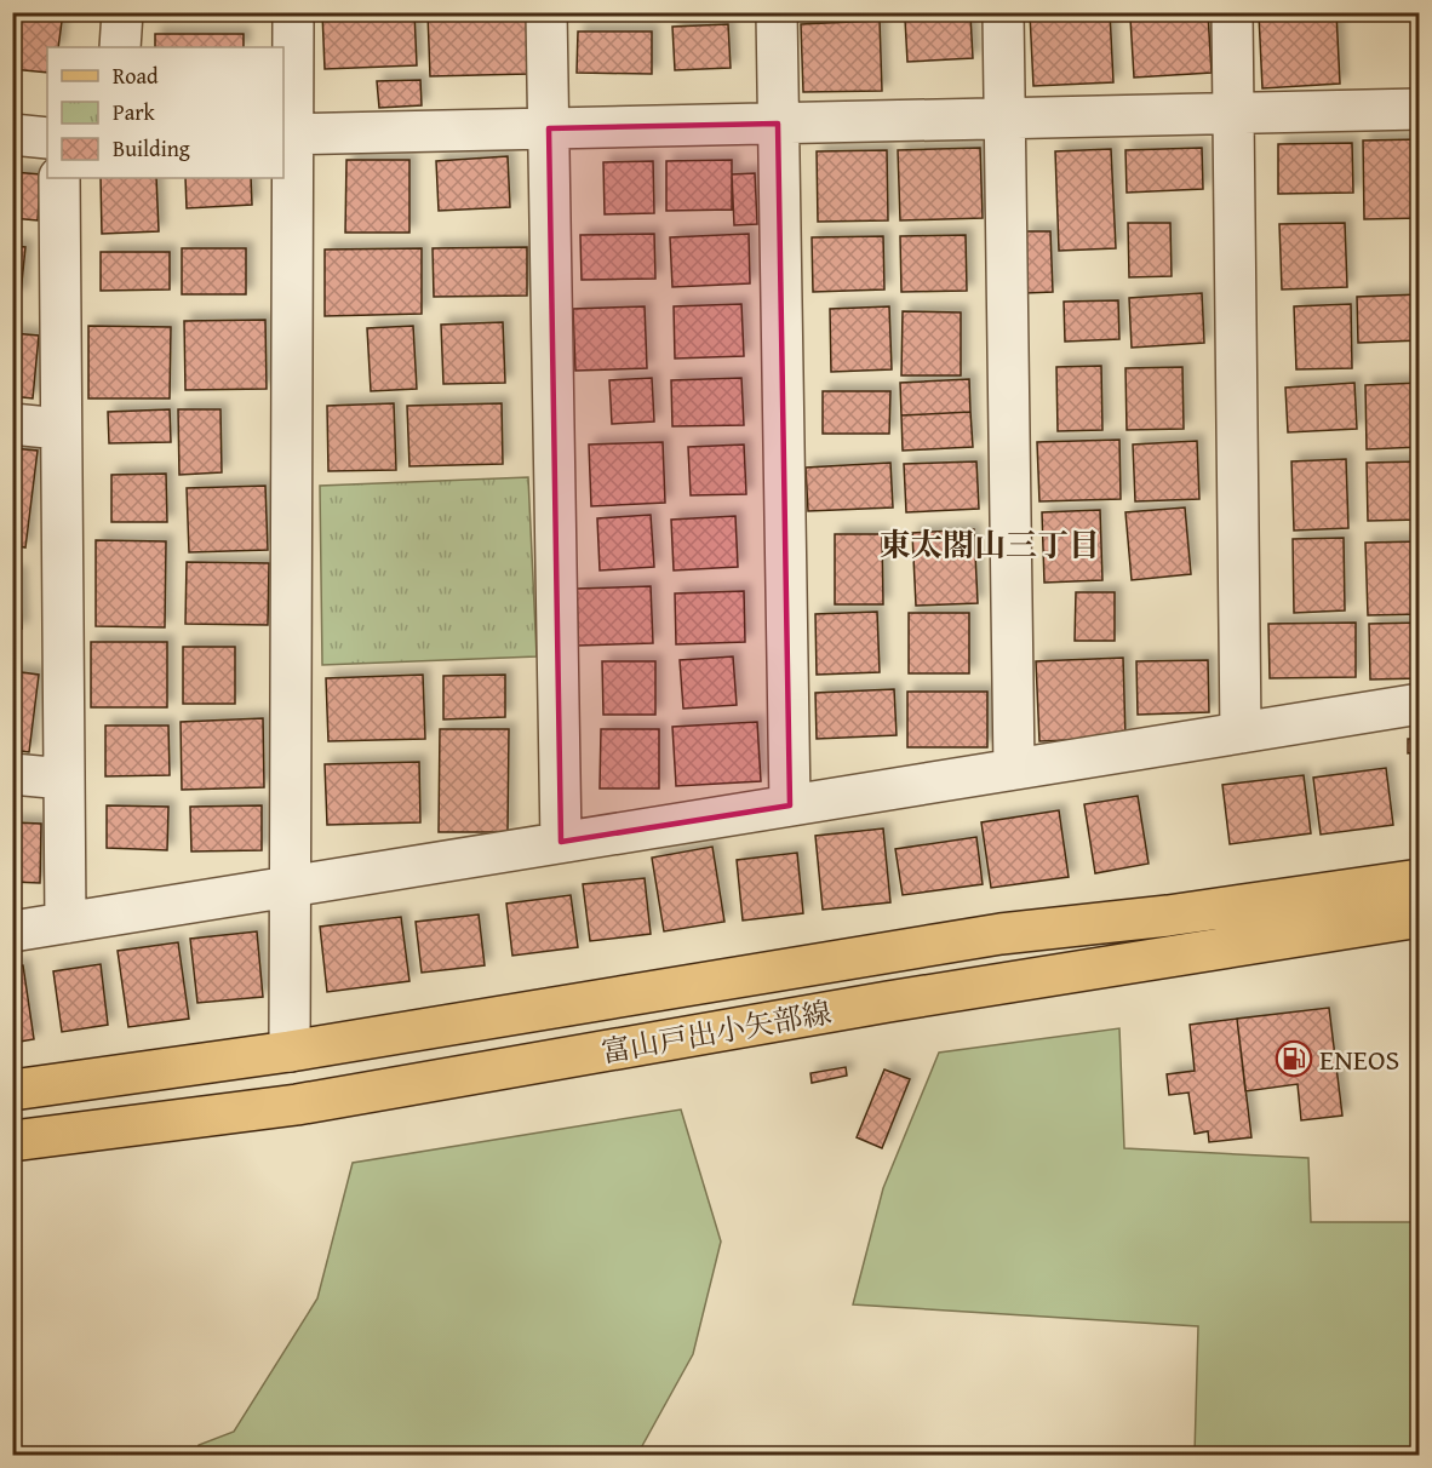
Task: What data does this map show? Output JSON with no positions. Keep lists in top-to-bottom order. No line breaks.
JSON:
{"streets":{"main road":["富山戸出小矢部線"]},"districts":["東太閤山三丁目"],"places":{"fuel station":["ENEOS"]},"legend":["Road","Park","Building"]}
